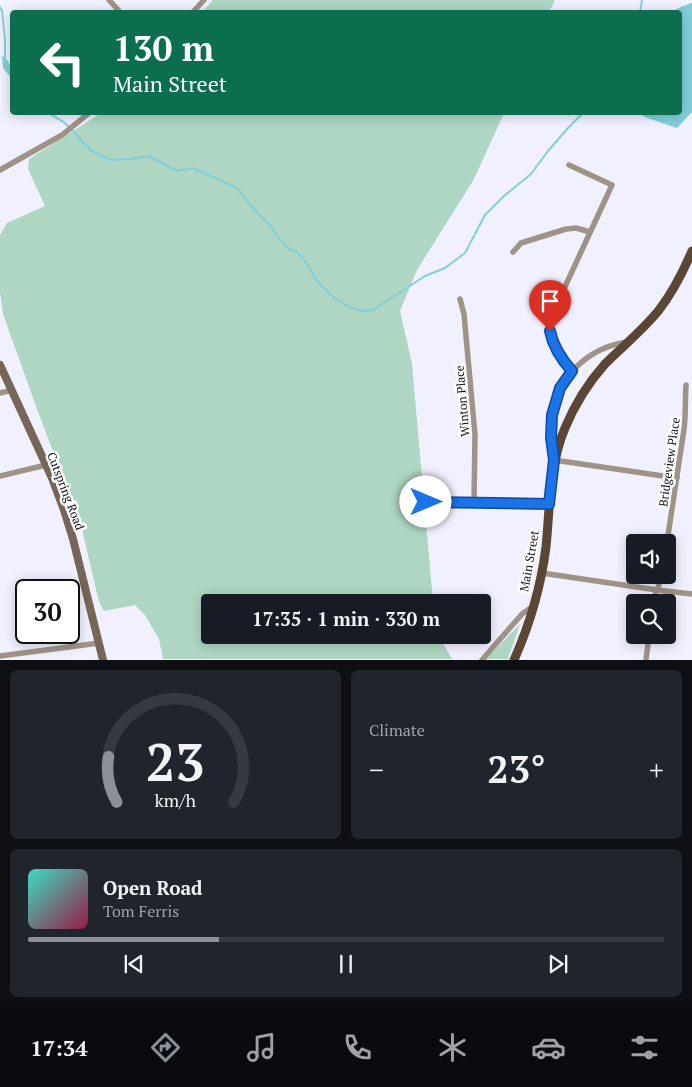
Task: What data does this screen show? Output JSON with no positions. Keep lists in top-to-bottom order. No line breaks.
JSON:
{"streets":{"main road":["Main Street"],"street":["Winton Place","Bridgeview Place","Cutspring Road"]},"page":{"turn":["130 m","Main Street"],"limit":"30","trip":"17:35 · 1 min · 330 m","tile":"Climate","heat":["−","23°","+"],"song":["Open Road","Tom Ferris"],"tabs":"17:34","gauge":["23","km/h"]}}
